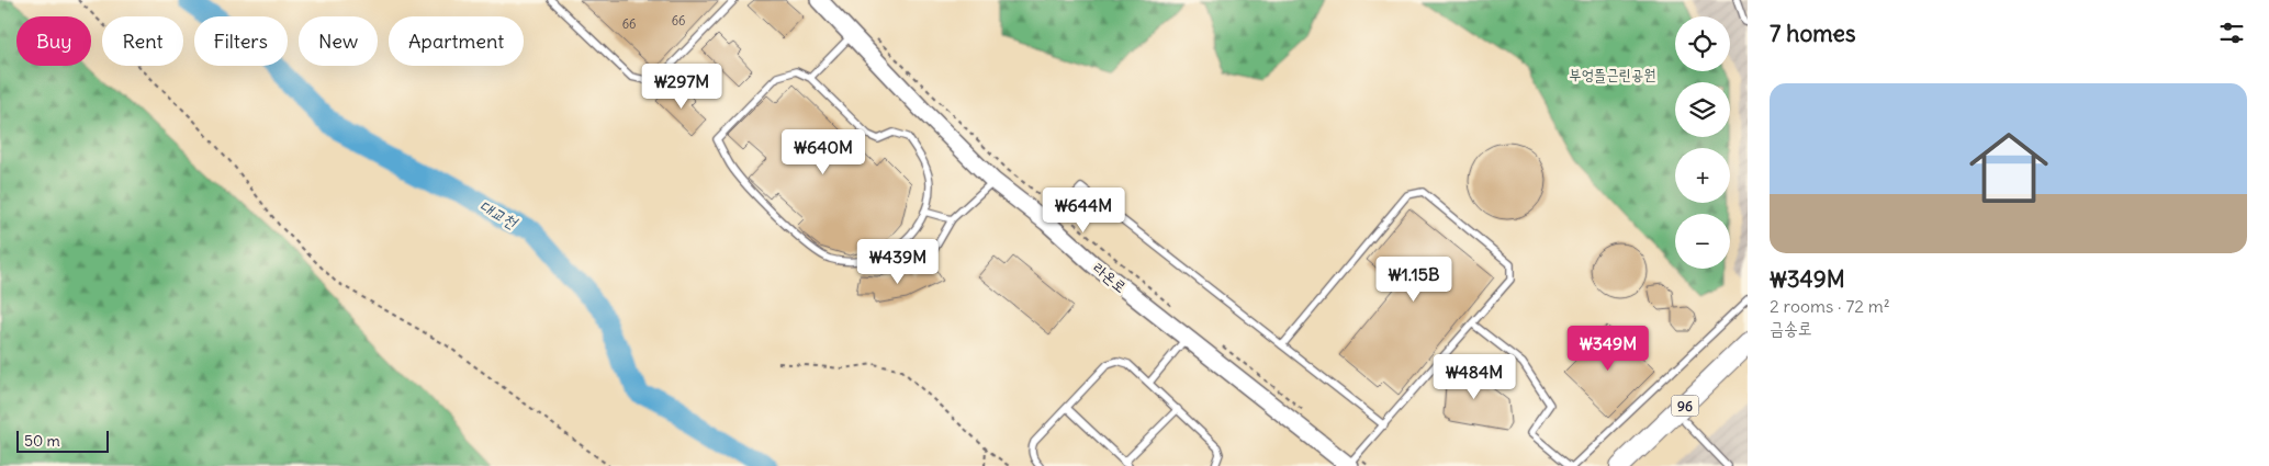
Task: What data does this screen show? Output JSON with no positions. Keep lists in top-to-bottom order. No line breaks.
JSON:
{"streets":{"main road":["라온로","96"]},"water":["대교천"],"parks":["부엉뜰근린공원"],"house_numbers":["66","66"],"scale_bar":"50 m","page":{"heading":"7 homes","map_buttons":["+","−"],"chip":["Buy","Rent","Filters","New","Apartment"],"price":["₩297M","₩640M","₩644M","₩439M","₩1.15B","₩349M","₩484M"],"list":[{"name":"₩349M","note":"2 rooms · 72 m² · 금송로"}],"scale":"50 m"}}
